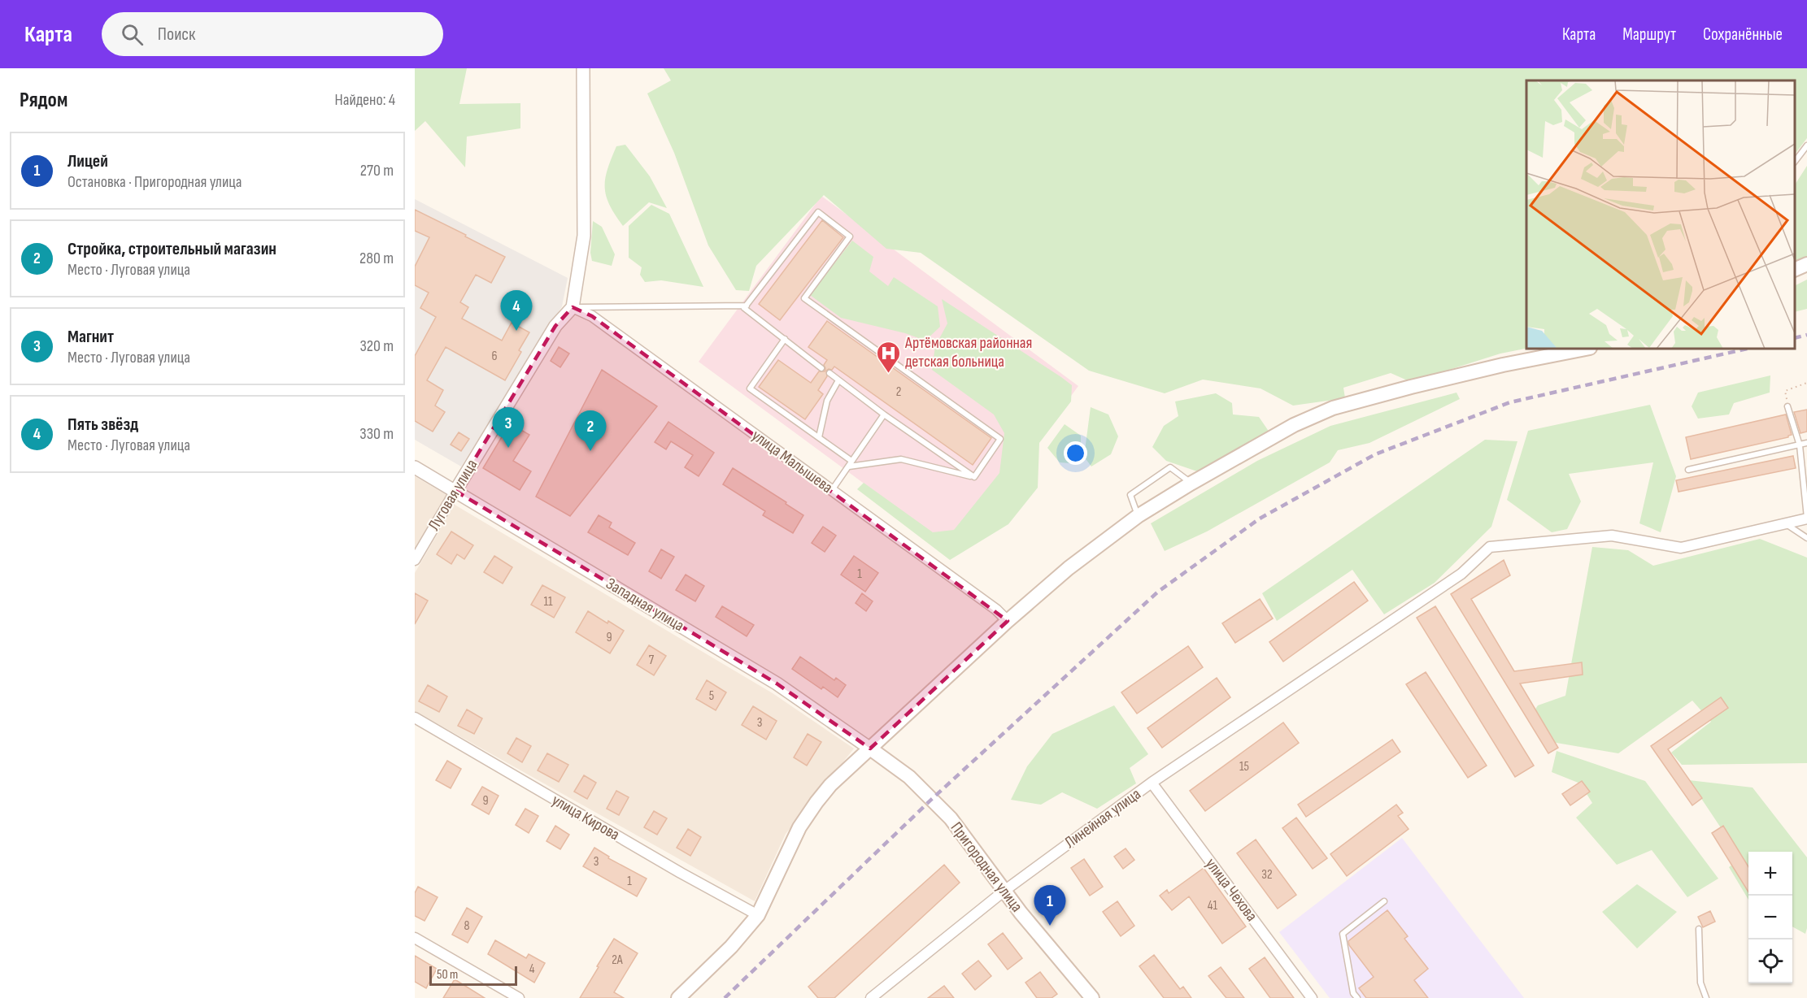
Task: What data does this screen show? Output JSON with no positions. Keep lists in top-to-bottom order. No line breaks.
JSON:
{"streets":{"main road":["Пригородная улица"],"street":["улица Малышева","Луговая улица","Западная улица","улица Кирова","Линейная улица","улица Чехова"]},"crossings":[["улица Малышева","Луговая улица"],["Луговая улица","Западная улица"],["Западная улица","Пригородная улица"],["Линейная улица","Пригородная улица"],["Линейная улица","улица Чехова"]],"places":{"hospital":["Артёмовская районная детская больница"]},"house_numbers":["6","2","1","11","9","7","5","3","15","9","3","32","1","41","8","2А","4"],"scale_bar":"50 m","page":{"header":"Карта","search":"Поиск","nav":["Карта","Маршрут","Сохранённые"],"heading":["Рядом","Найдено: 4"],"list":[{"mark":"1","name":"Лицей","note":"Остановка · Пригородная улица","value":"270 m"},{"mark":"2","name":"Стройка, строительный магазин","note":"Место · Луговая улица","value":"280 m"},{"mark":"3","name":"Магнит","note":"Место · Луговая улица","value":"320 m"},{"mark":"4","name":"Пять звёзд","note":"Место · Луговая улица","value":"330 m"}],"pins":["4","3","2","1"],"map_buttons":["+","−"],"scale":"50 m"}}
